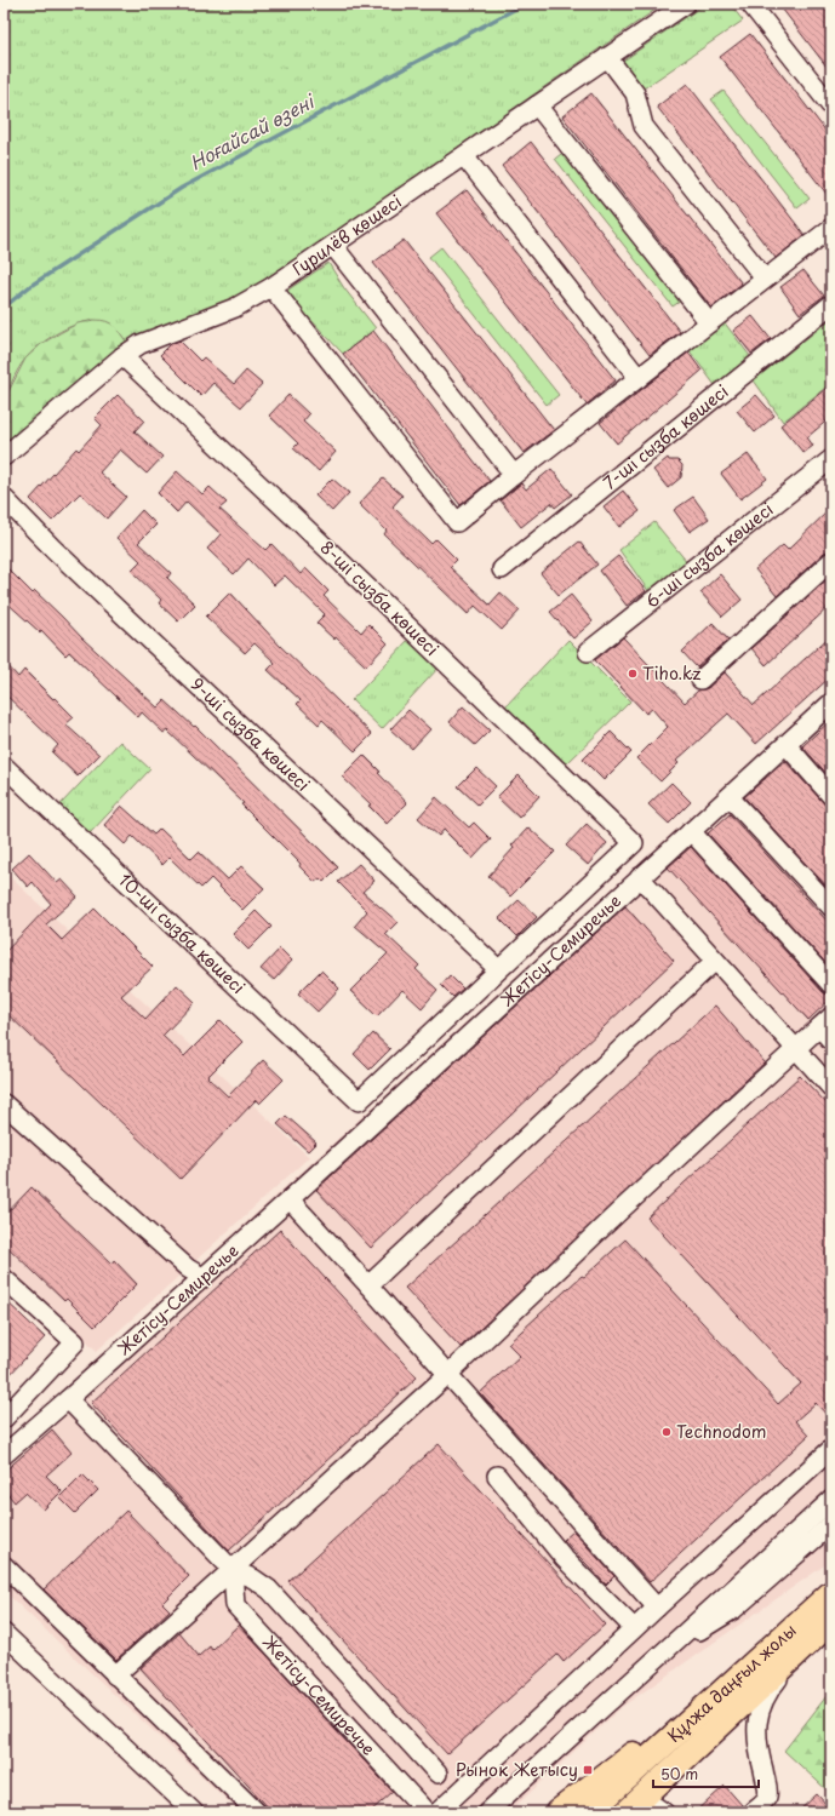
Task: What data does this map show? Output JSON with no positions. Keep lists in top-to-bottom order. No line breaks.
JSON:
{"streets":{"main road":["Құлжа даңғыл жолы"],"street":["Гурилёв көшесі","7-ші сызба көшесі","6-ші сызба көшесі","8-ші сызба көшесі","9-ші сызба көшесі","10-ші сызба көшесі","Жетісу-Семиречье"]},"crossings":[["Гурилёв көшесі","8-ші сызба көшесі"],["8-ші сызба көшесі","9-ші сызба көшесі"],["8-ші сызба көшесі","10-ші сызба көшесі"],["9-ші сызба көшесі","10-ші сызба көшесі"]],"water":["Ноғайсай өзені"],"places":{"other":["Tiho.kz","Technodom"],"transit":["Рынок Жетысу"]},"scale_bar":"50 m"}
